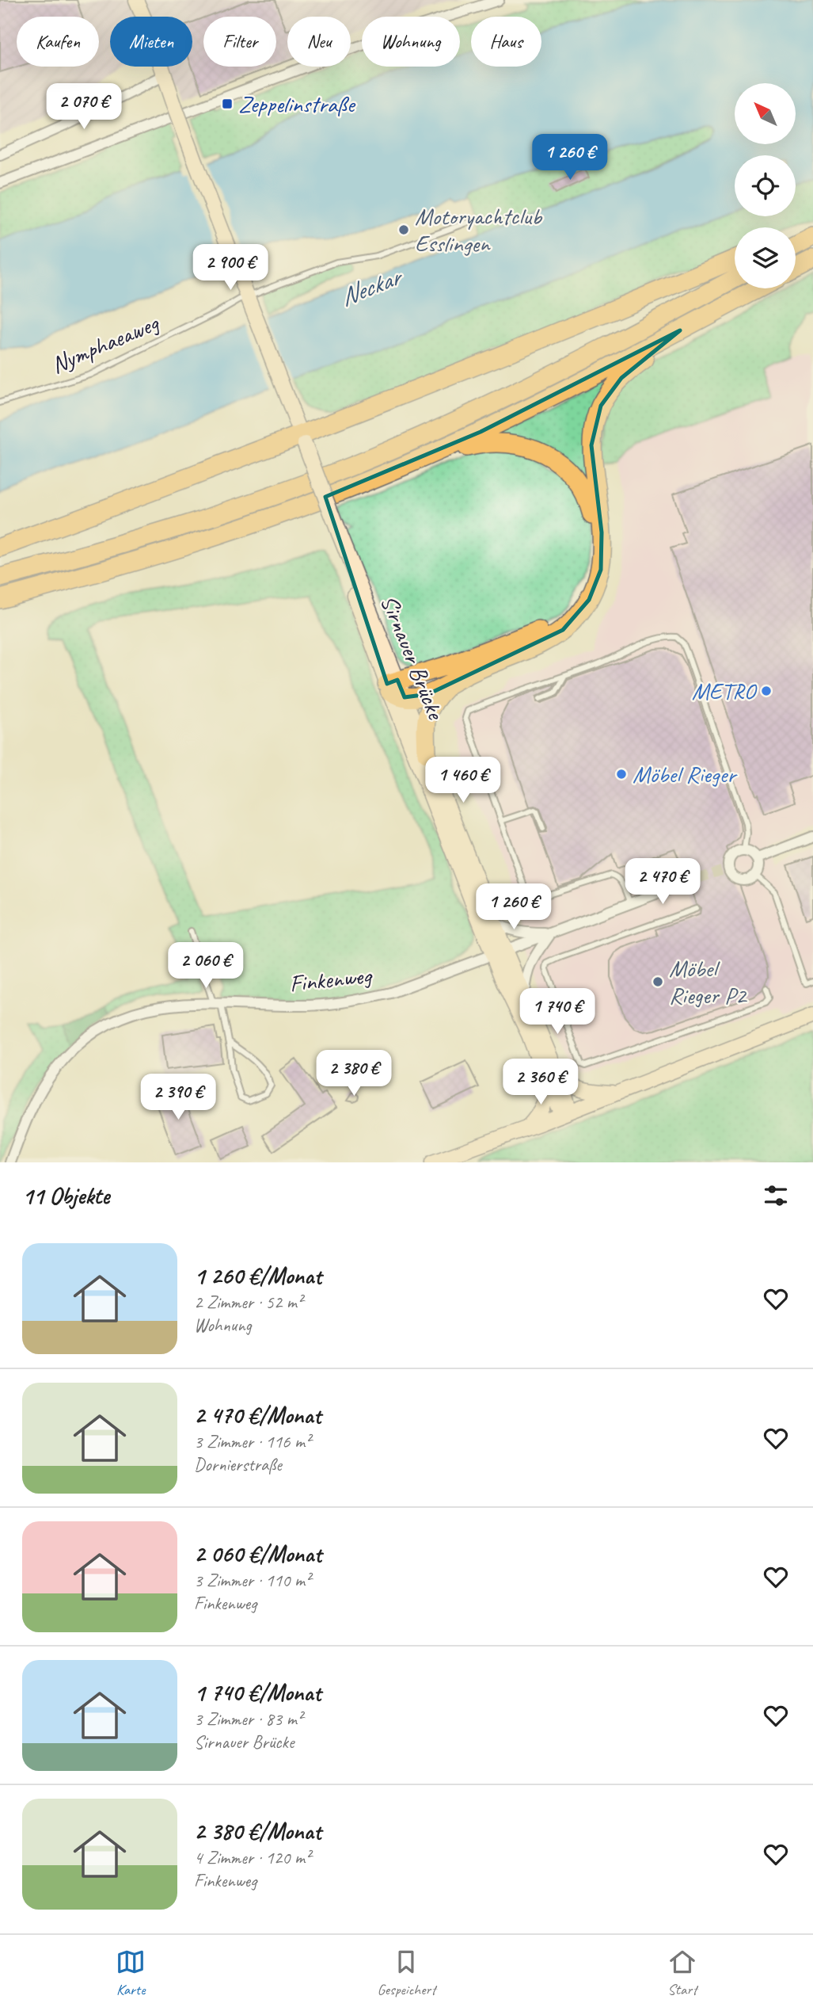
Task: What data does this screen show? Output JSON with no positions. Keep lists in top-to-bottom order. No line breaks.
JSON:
{"streets":{"main road":["Sirnauer Brücke"],"street":["Finkenweg"],"lane":["Nymphaeaweg"]},"crossings":[["Nymphaeaweg","Sirnauer Brücke"],["Sirnauer Brücke","Finkenweg"]],"water":["Neckar"],"places":{"transit":["Zeppelinstraße"],"other":["Motoryachtclub Esslingen","METRO","Möbel Rieger","Möbel Rieger P2"]},"north":"top left","page":{"chip":["Kaufen","Mieten","Filter","Neu","Wohnung","Haus"],"price":["2 070 €","1 260 €","2 900 €","1 460 €","2 470 €","1 260 €","2 060 €","1 740 €","2 380 €","2 360 €","2 390 €"],"heading":"11 Objekte","list":[{"name":"1 260 €/Monat","note":"2 Zimmer · 52 m² · Wohnung"},{"name":"2 470 €/Monat","note":"3 Zimmer · 116 m² · Dornierstraße"},{"name":"2 060 €/Monat","note":"3 Zimmer · 110 m² · Finkenweg"},{"name":"1 740 €/Monat","note":"3 Zimmer · 83 m² · Sirnauer Brücke"},{"name":"2 380 €/Monat","note":"4 Zimmer · 120 m² · Finkenweg"}],"tabs":["Karte","Gespeichert","Start"]}}
